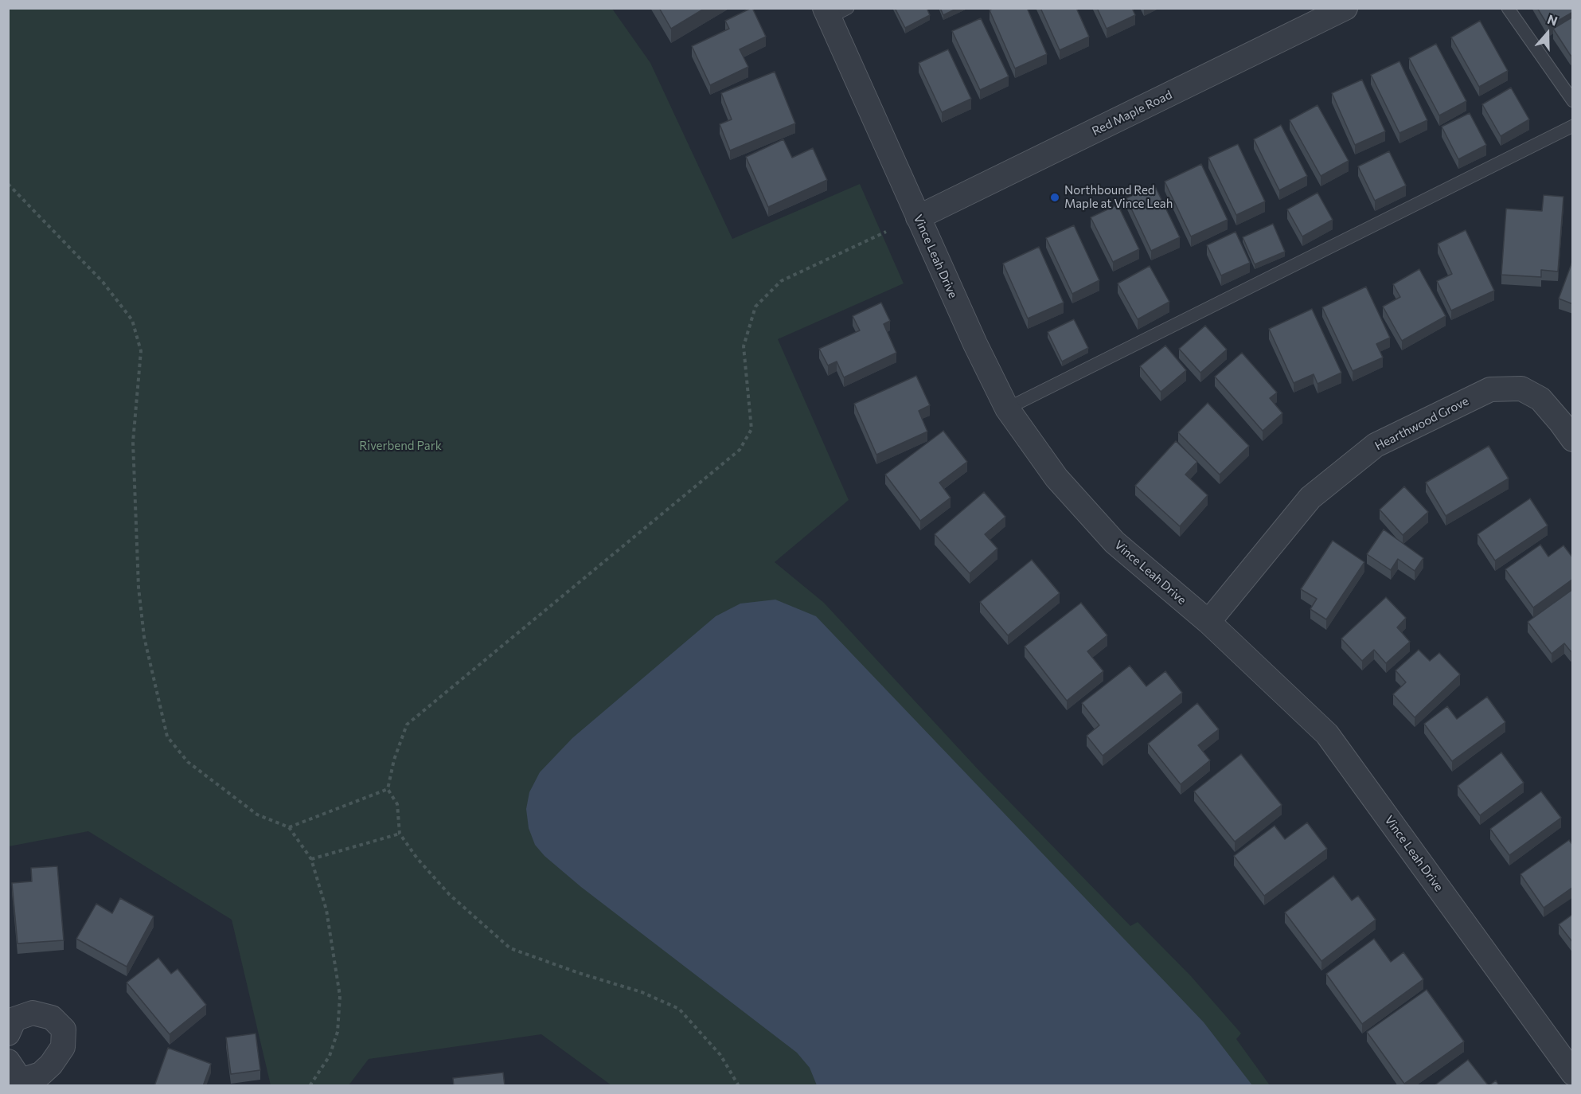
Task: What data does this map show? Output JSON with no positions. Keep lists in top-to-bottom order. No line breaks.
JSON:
{"streets":{"street":["Red Maple Road","Vince Leah Drive","Hearthwood Grove"]},"crossings":[["Red Maple Road","Vince Leah Drive"],["Vince Leah Drive","Hearthwood Grove"]],"parks":["Riverbend Park"],"places":["Northbound Red Maple at Vince Leah"],"north":"top"}
